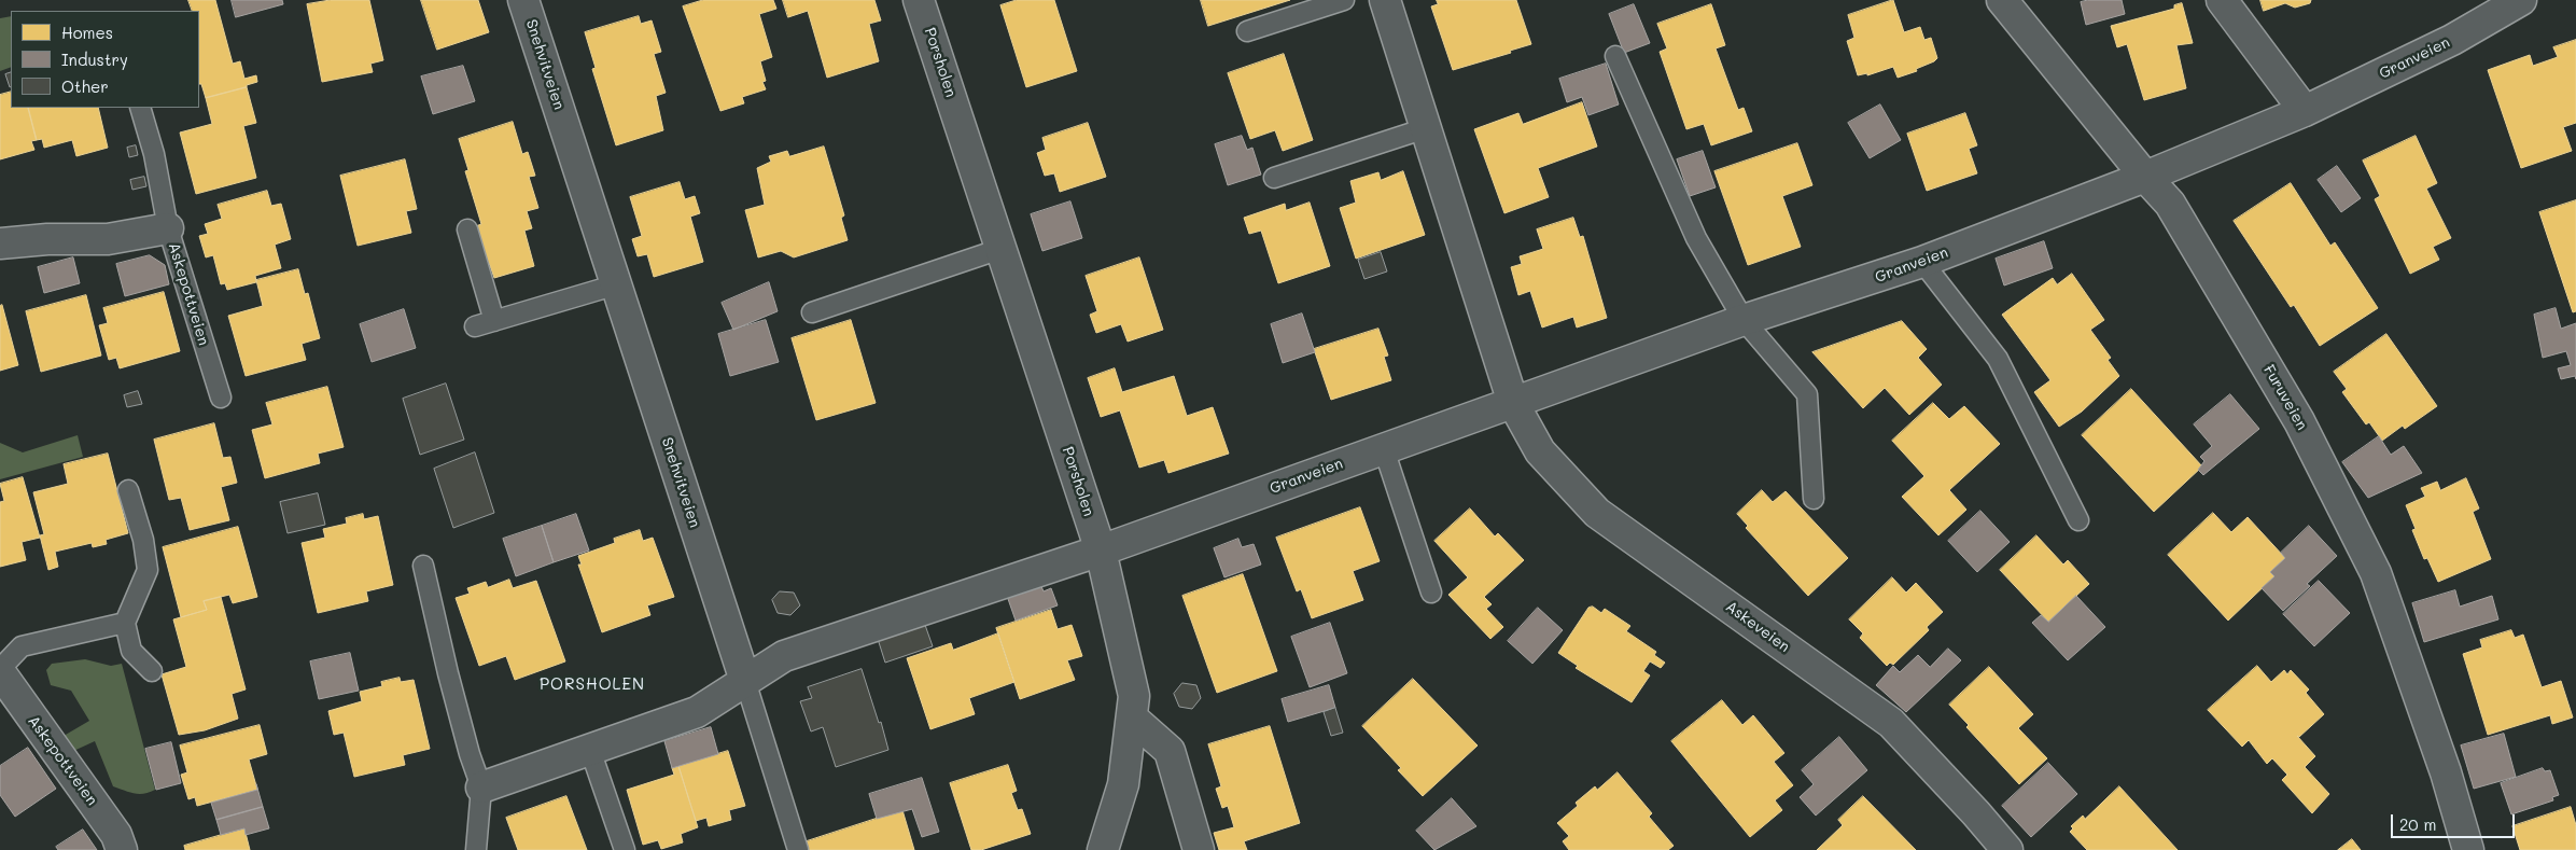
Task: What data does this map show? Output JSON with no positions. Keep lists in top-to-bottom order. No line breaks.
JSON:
{"streets":{"street":["Granveien","Porsholen","Snehvitveien","Askepottveien","Furuveien","Askeveien"]},"crossings":[["Granveien","Porsholen"],["Granveien","Furuveien"],["Granveien","Askeveien"]],"districts":["PORSHOLEN"],"legend":["Homes","Industry","Other"],"scale_bar":"20 m"}
